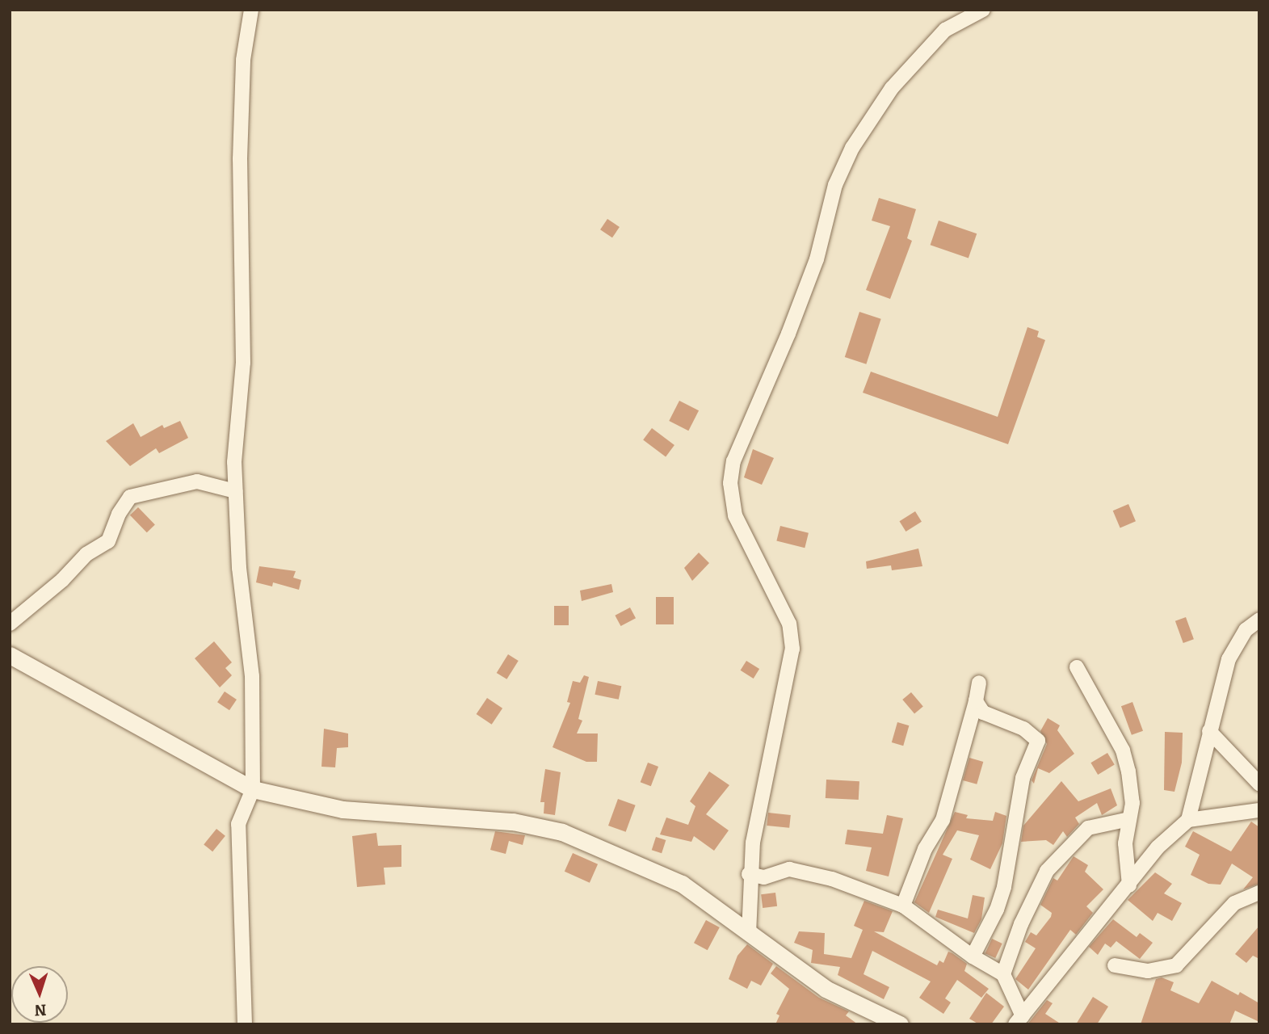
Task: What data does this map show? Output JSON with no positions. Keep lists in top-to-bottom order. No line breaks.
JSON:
{"north":"bottom"}
